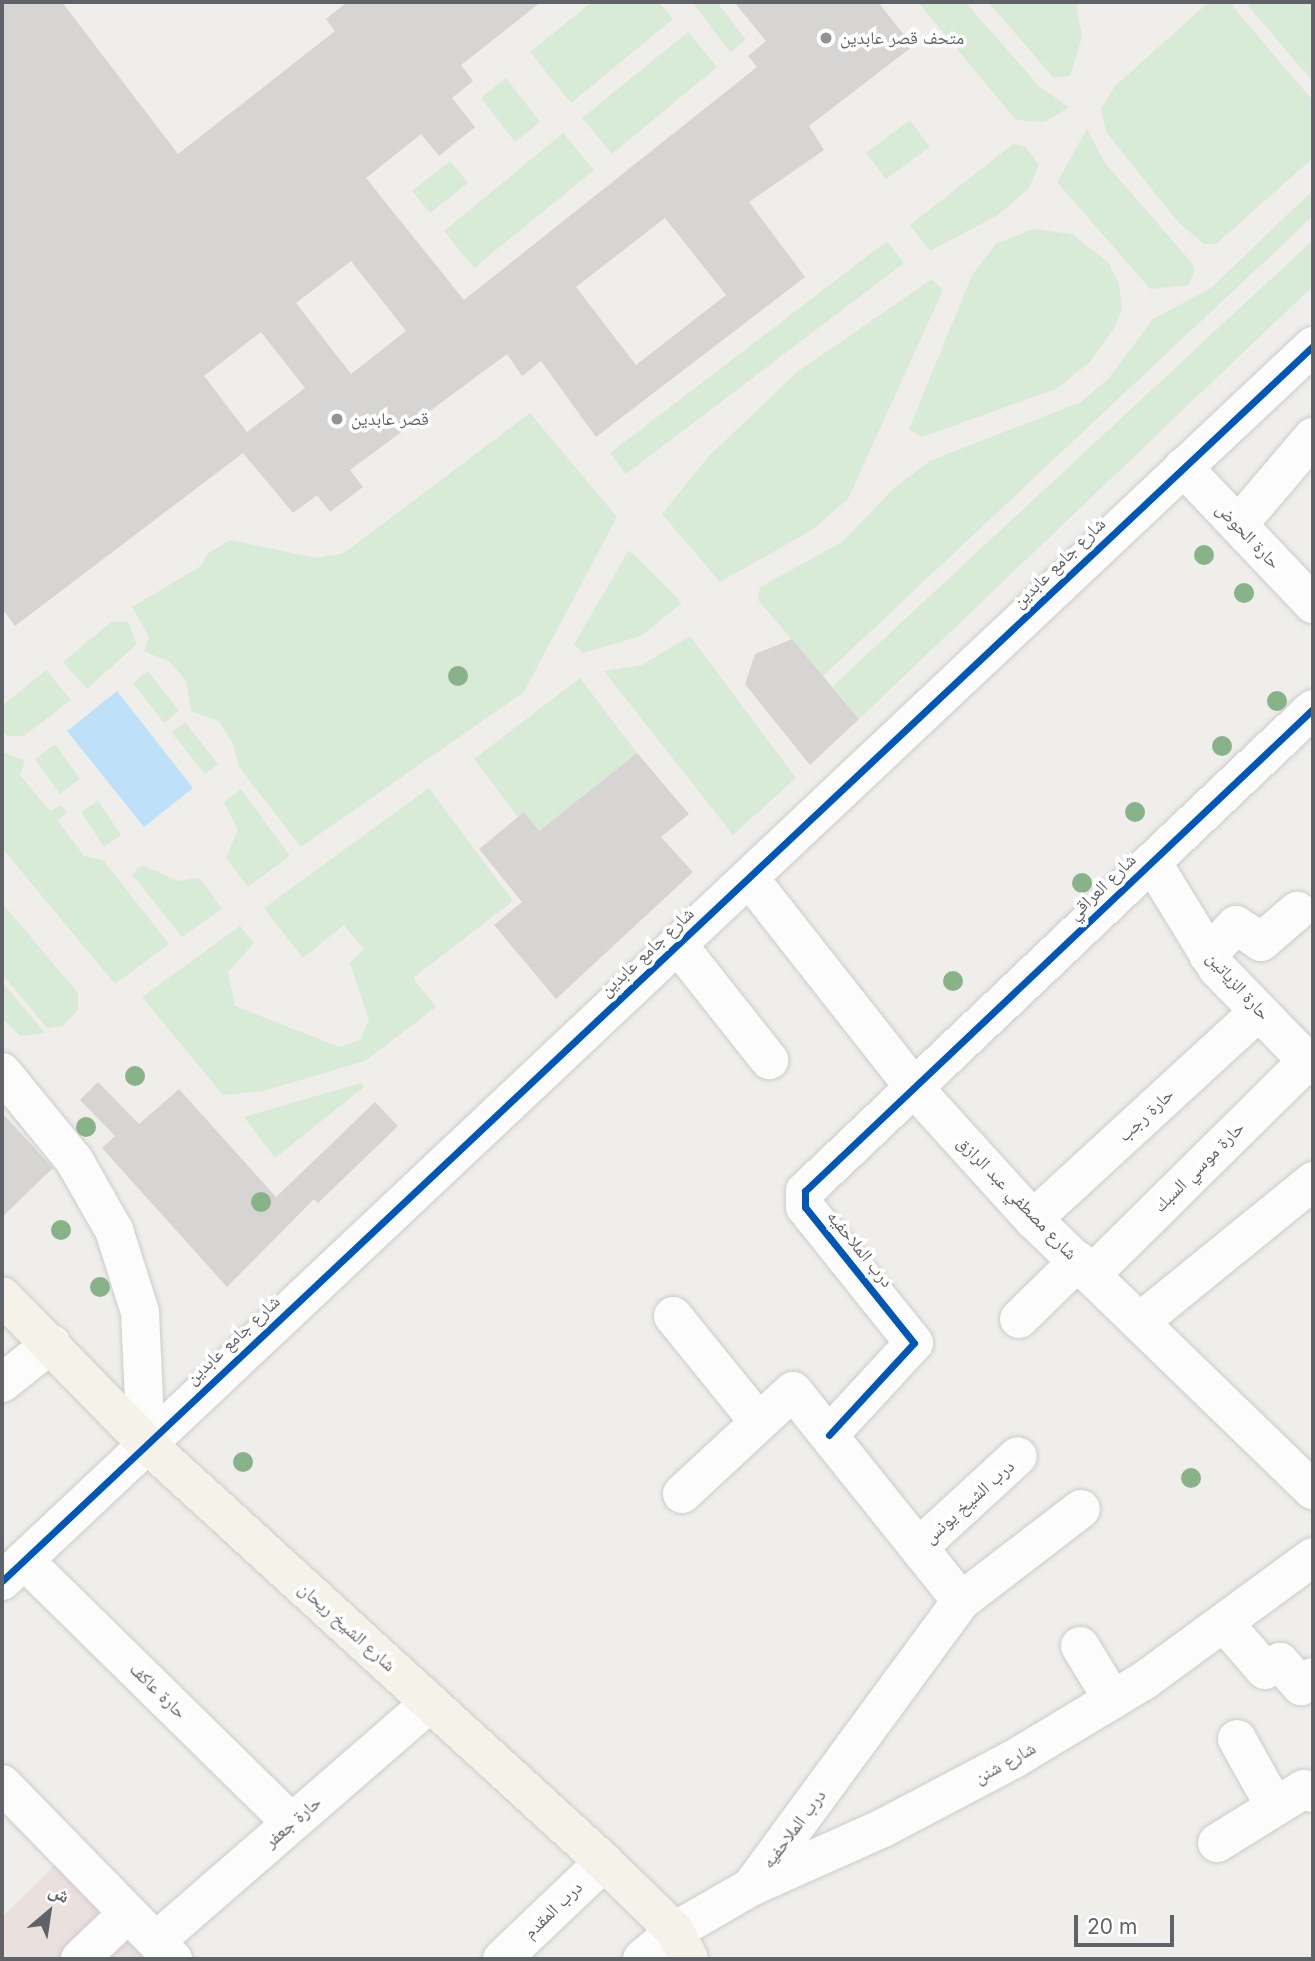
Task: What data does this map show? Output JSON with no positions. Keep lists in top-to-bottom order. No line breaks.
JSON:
{"streets":{"main road":["شارع الشيخ ريحان"],"street":["حارة الحوض","شارع جامع عابدين","شارع العراقي","حارة الزياتين","حارة رجب","حارة موسي السبك","شارع مصطفي عبد الرازق","درب الملاحفيه","درب الشيخ يونس","حارة عاكف","شارع شنن","حارة جعفر","درب المقدم"]},"crossings":[["حارة الحوض","شارع جامع عابدين"],["شارع جامع عابدين","شارع مصطفي عبد الرازق"],["شارع جامع عابدين","شارع الشيخ ريحان"],["شارع جامع عابدين","حارة عاكف"],["شارع العراقي","حارة الزياتين"],["شارع العراقي","شارع مصطفي عبد الرازق"],["شارع العراقي","درب الملاحفيه"],["حارة الزياتين","حارة رجب"],["حارة الزياتين","حارة موسي السبك"],["حارة رجب","شارع مصطفي عبد الرازق"],["حارة موسي السبك","شارع مصطفي عبد الرازق"],["شارع مصطفي عبد الرازق","درب الملاحفيه"],["درب الملاحفيه","شارع شنن"],["شارع الشيخ ريحان","شارع شنن"],["شارع الشيخ ريحان","حارة جعفر"],["شارع الشيخ ريحان","درب المقدم"],["حارة عاكف","حارة جعفر"]],"places":["متحف قصر عابدين","قصر عابدين"],"scale_bar":"20 m","north":"top right"}
